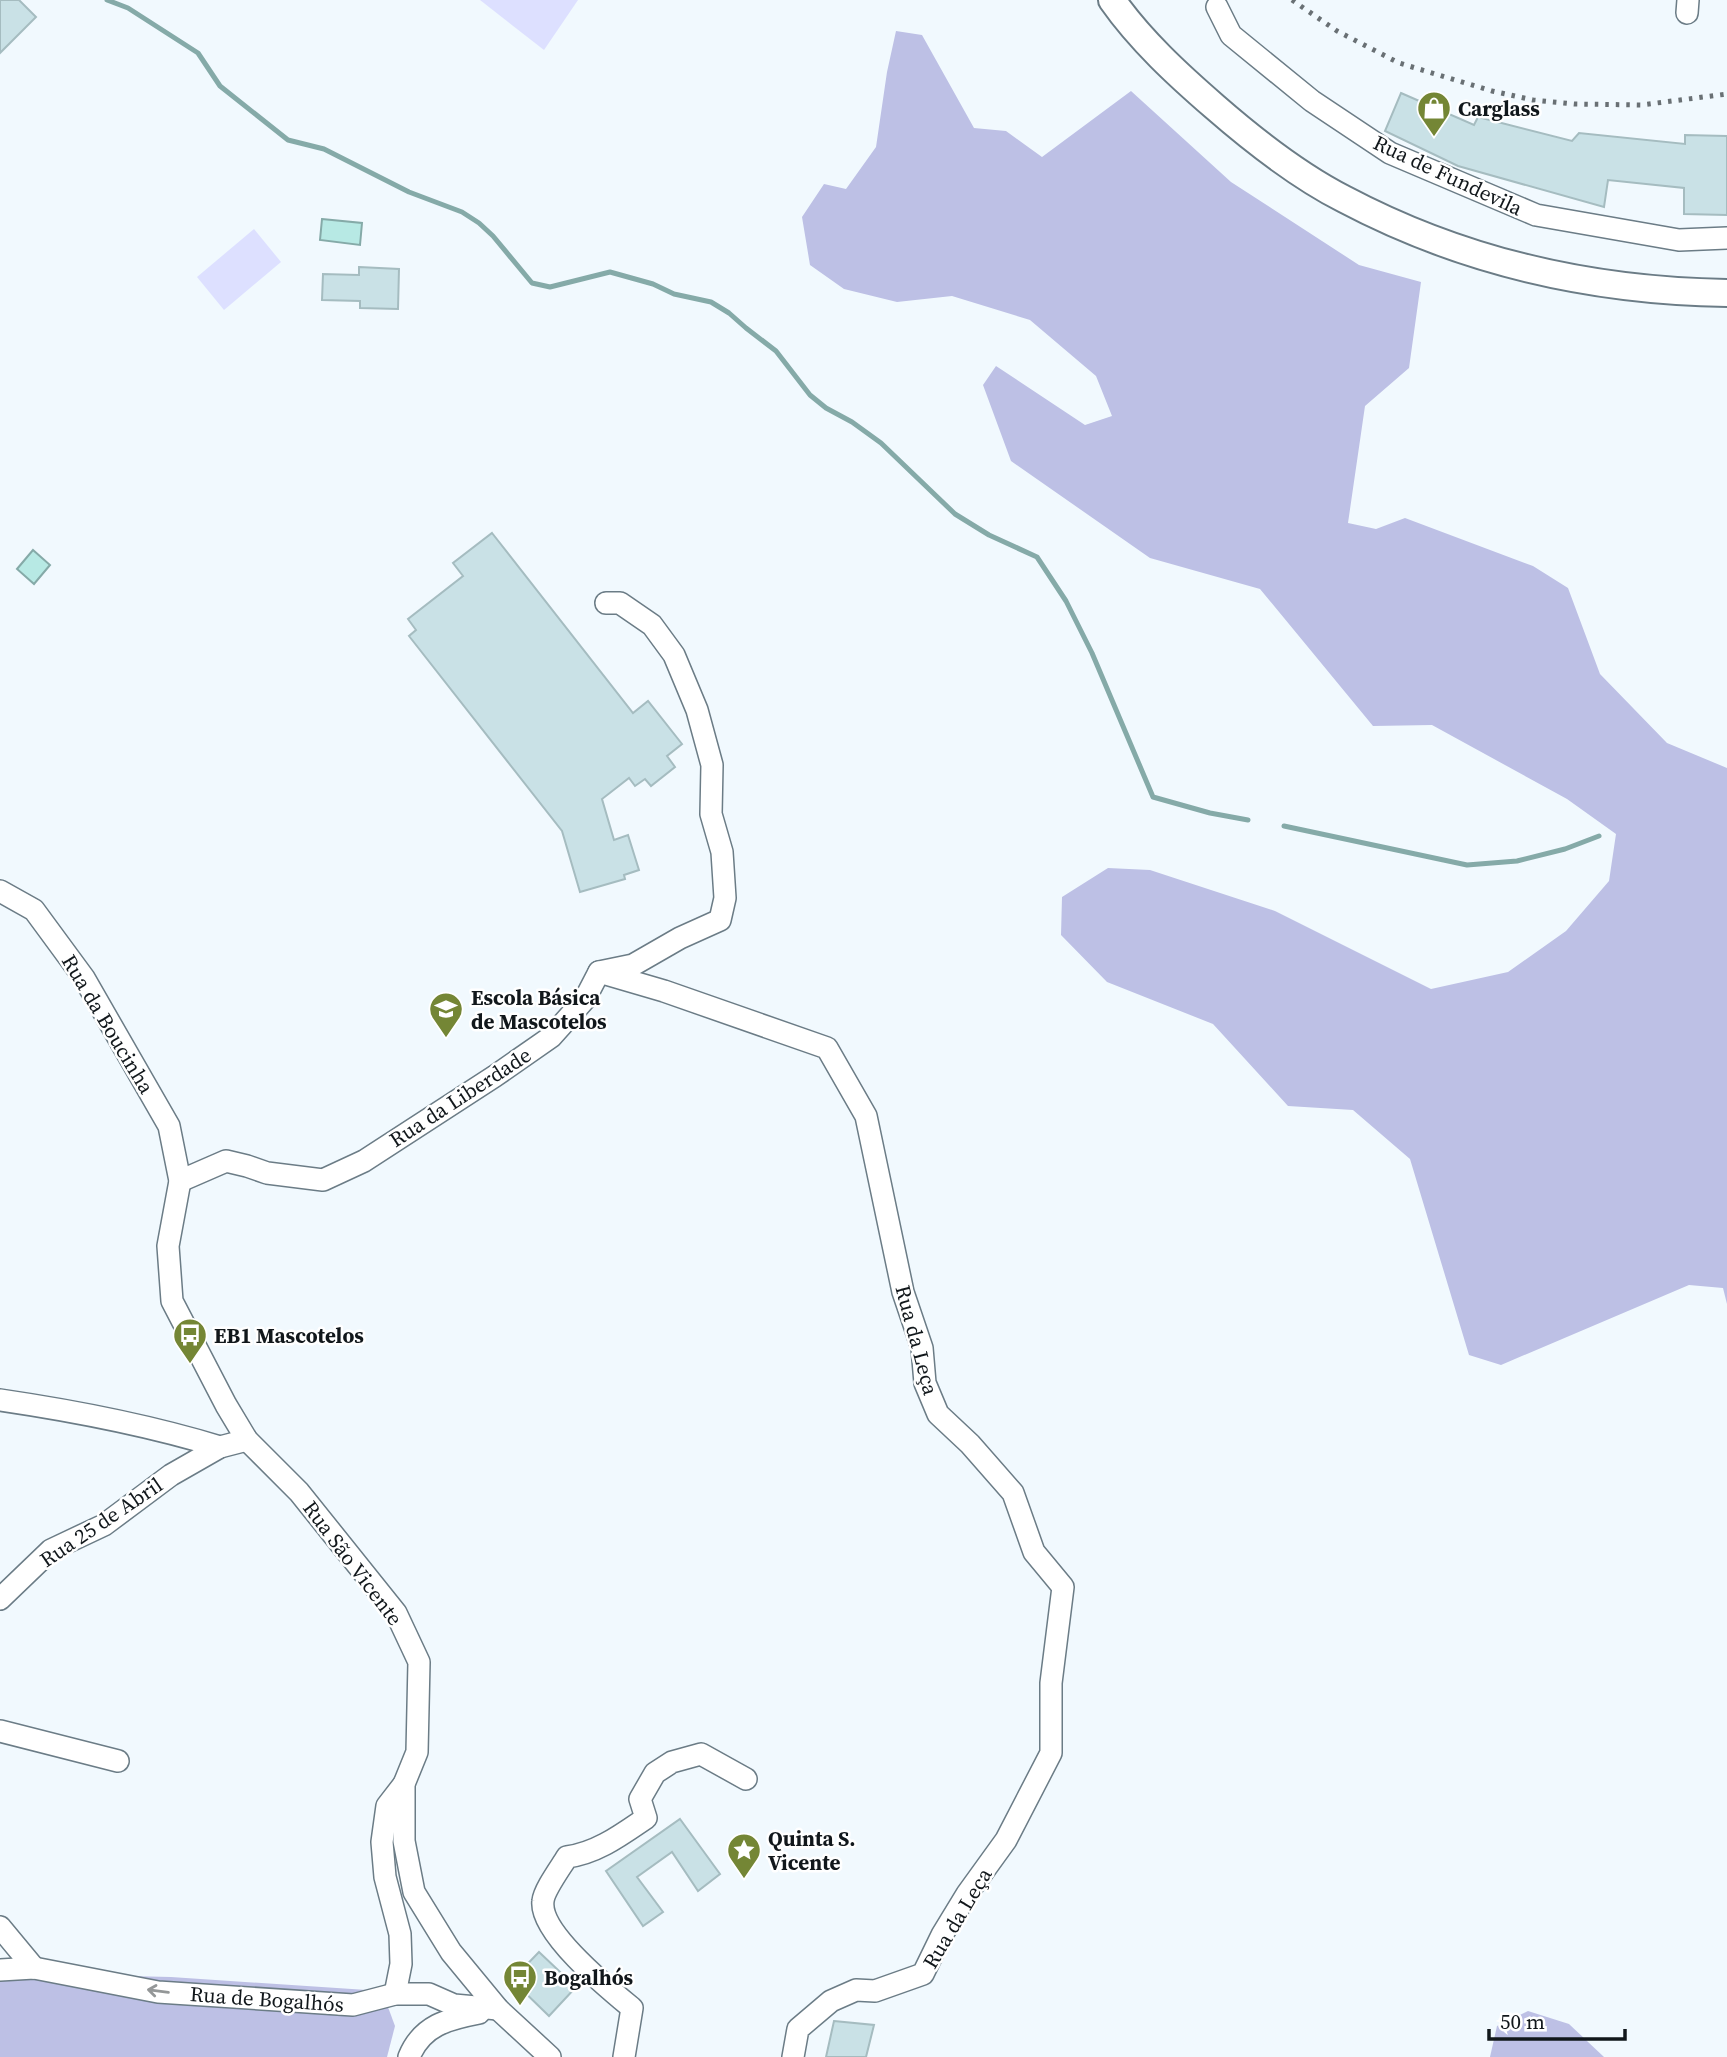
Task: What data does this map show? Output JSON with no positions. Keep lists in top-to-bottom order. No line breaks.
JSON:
{"streets":{"street":["Rua de Fundevila","Rua da Boucinha","Rua da Liberdade","Rua da Leça","Rua 25 de Abril","Rua São Vicente","Rua de Bogalhós"]},"crossings":[["Rua da Boucinha","Rua da Liberdade"],["Rua da Boucinha","Rua São Vicente"],["Rua da Liberdade","Rua da Leça"],["Rua da Liberdade","Rua São Vicente"],["Rua 25 de Abril","Rua São Vicente"],["Rua São Vicente","Rua de Bogalhós"]],"one_way":["Rua de Bogalhós"],"places":{"shop":["Carglass"],"school or university":["Escola Básica de Mascotelos"],"bus stop":["EB1 Mascotelos","Bogalhós"],"place":["Quinta S. Vicente"]},"scale_bar":"50 m"}
